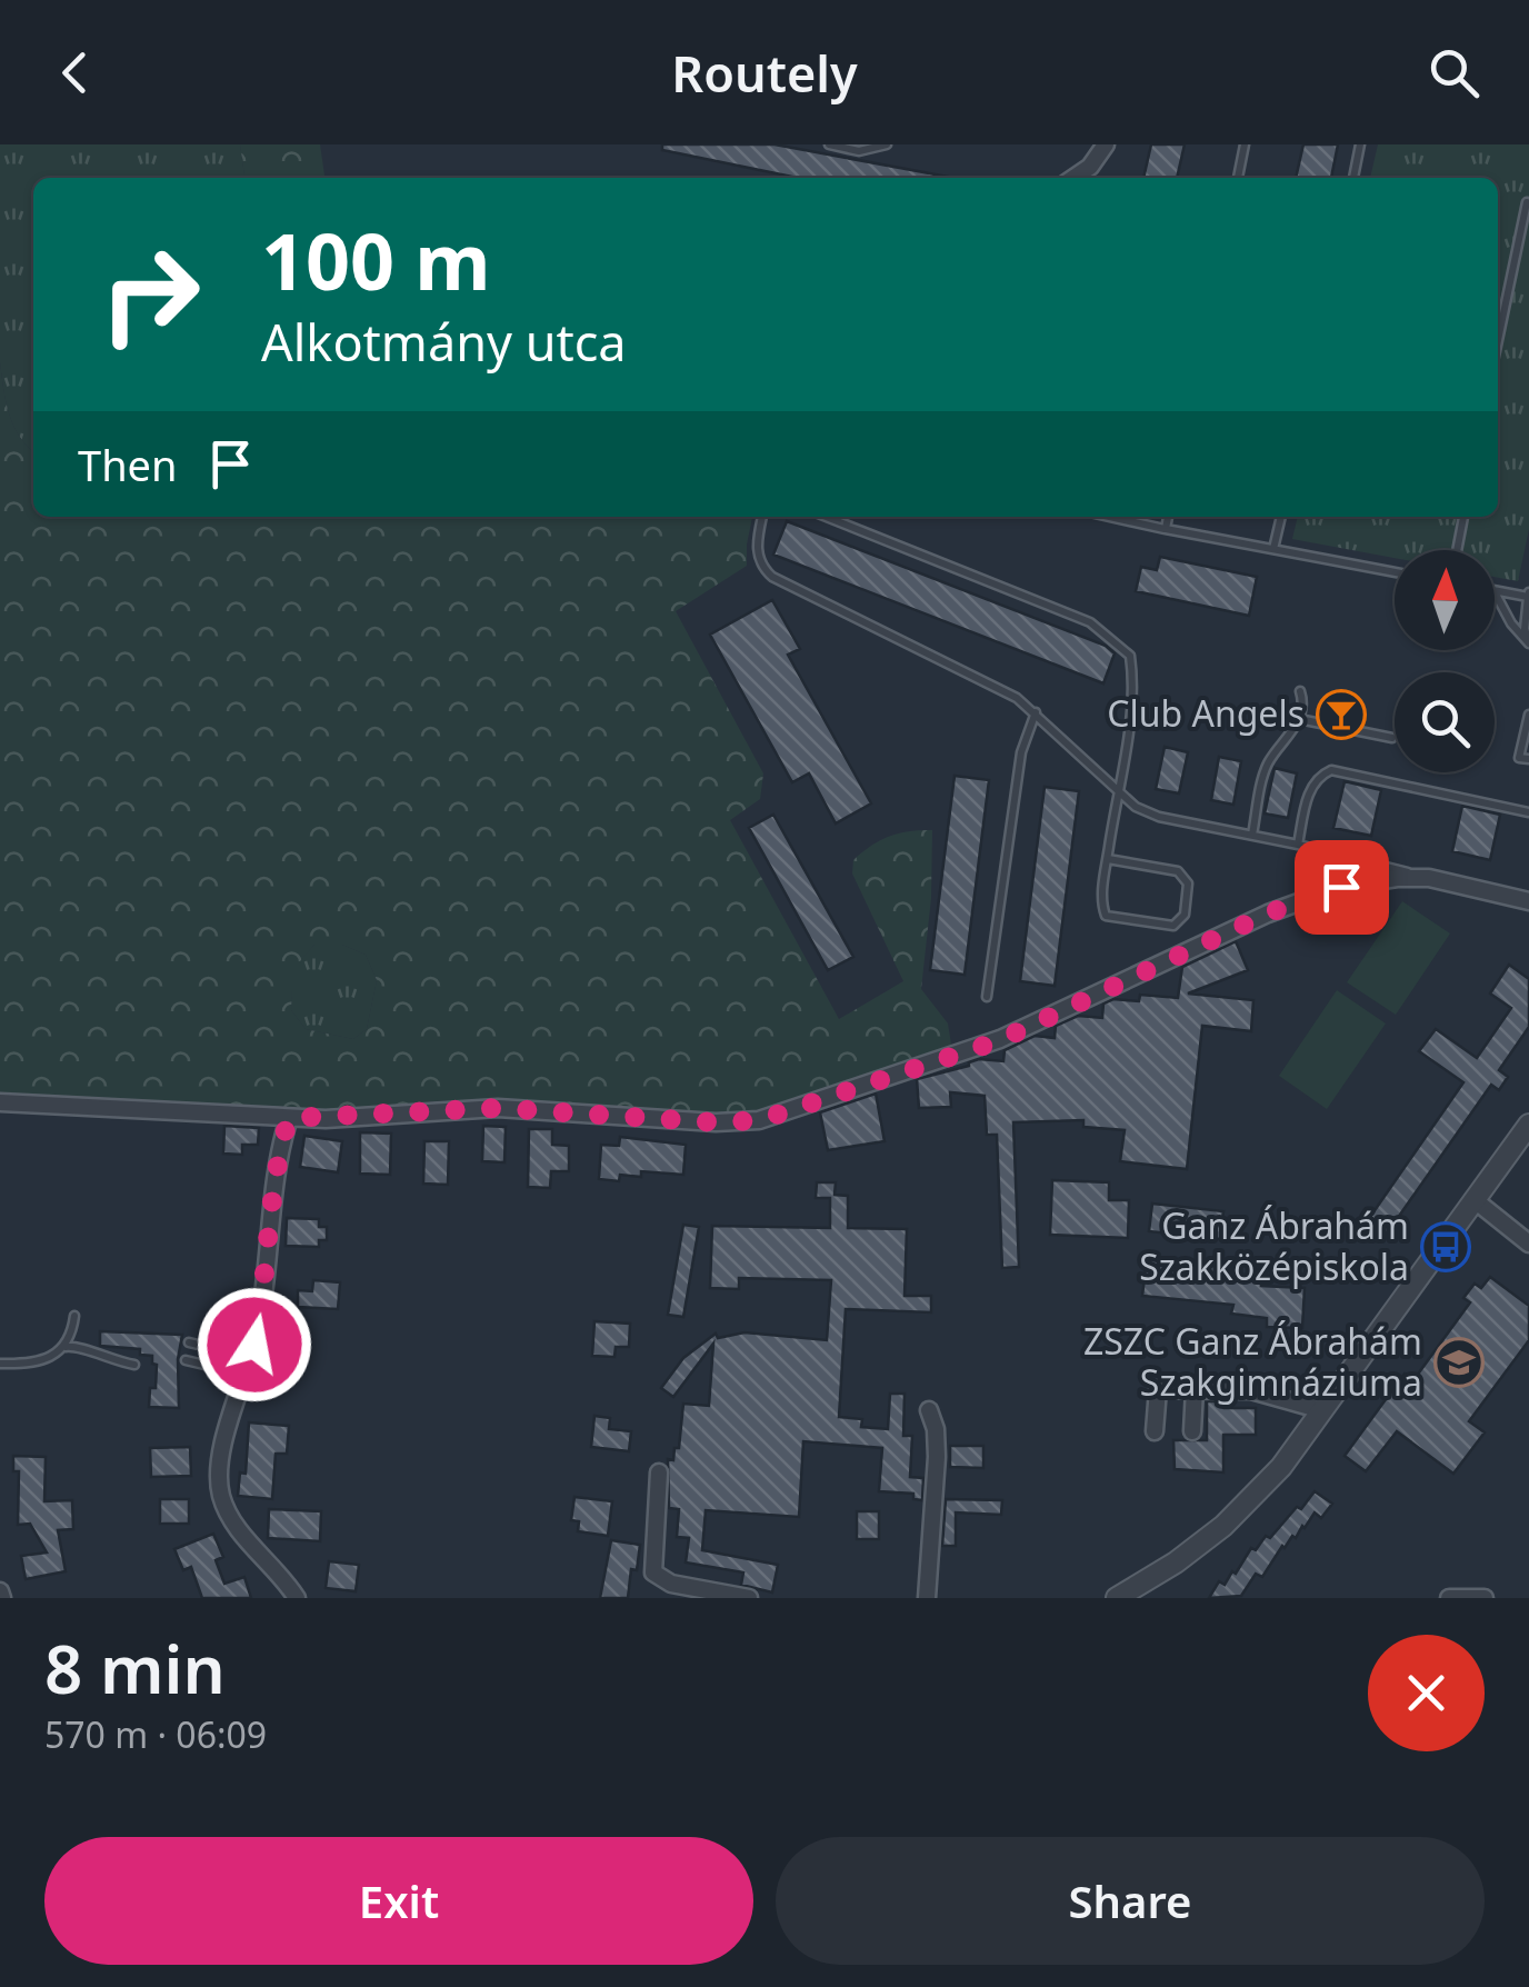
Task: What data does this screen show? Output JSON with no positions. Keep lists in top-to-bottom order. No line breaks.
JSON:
{"places":{"bar":["Club Angels"],"bus stop":["Ganz Ábrahám Szakközépiskola"],"school or university":["ZSZC Ganz Ábrahám Szakgimnáziuma"]},"north":"top","page":{"header":"Routely","turn":["100 m","Alkotmány utca"],"then":"Then","heading":["8 min","570 m · 06:09"],"buttons":["Exit","Share"]}}
